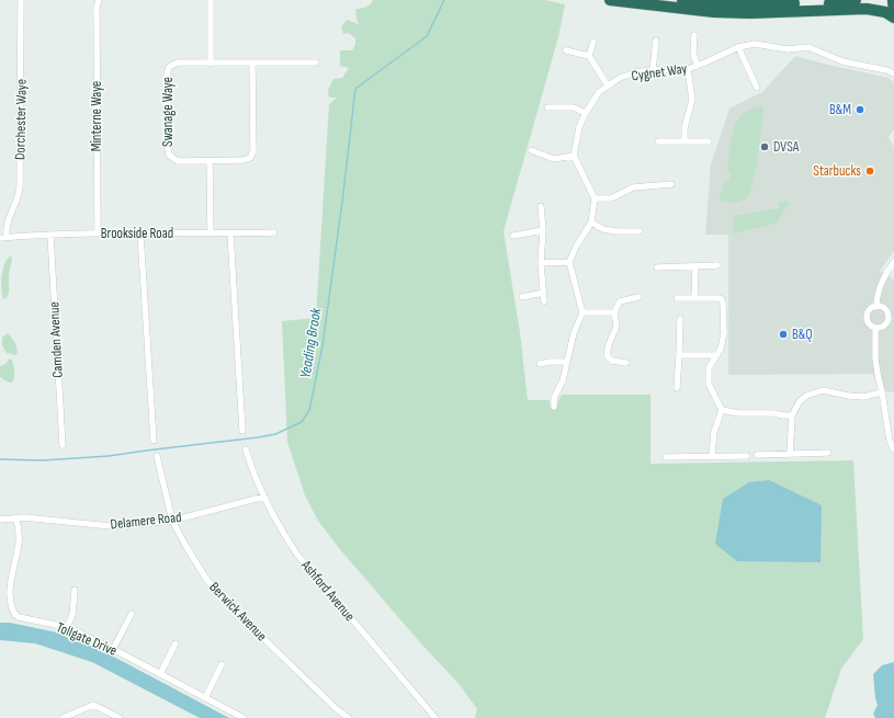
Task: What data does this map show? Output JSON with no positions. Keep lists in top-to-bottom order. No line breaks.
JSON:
{"streets":{"street":["Cygnet Way","Swanage Waye","Minterne Waye","Dorchester Waye","Brookside Road","Camden Avenue","Delamere Road","Ashford Avenue","Berwick Avenue","Tollgate Drive"]},"crossings":[["Minterne Waye","Brookside Road"],["Dorchester Waye","Brookside Road"],["Brookside Road","Camden Avenue"],["Delamere Road","Ashford Avenue"],["Delamere Road","Berwick Avenue"],["Delamere Road","Tollgate Drive"]],"water":["Yeading Brook"],"places":["B&M","DVSA","Starbucks","B&Q"]}
